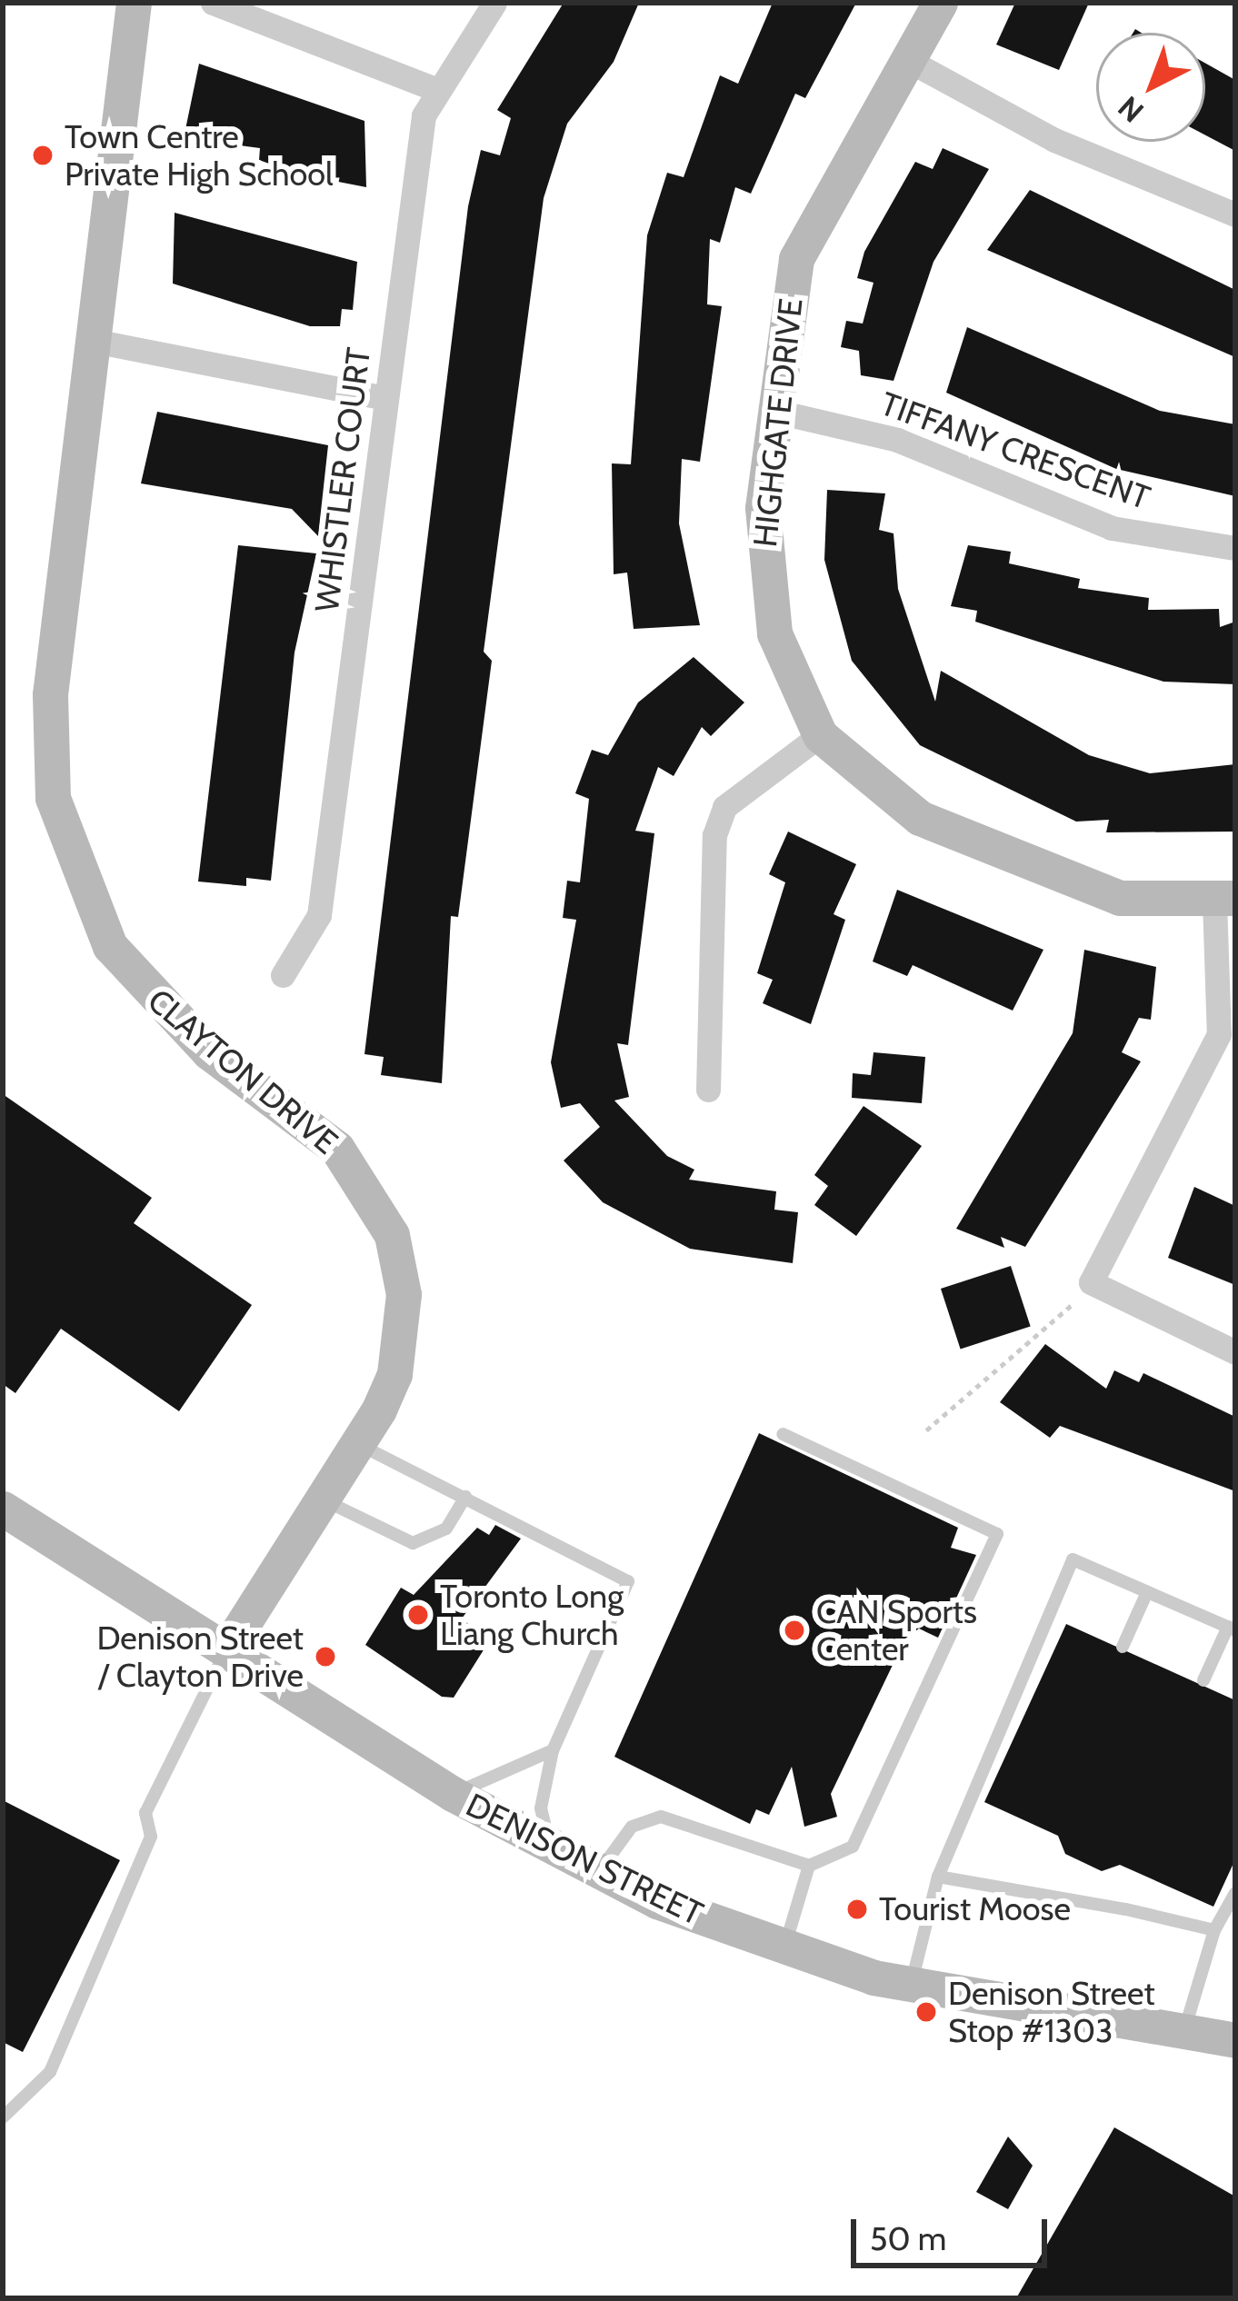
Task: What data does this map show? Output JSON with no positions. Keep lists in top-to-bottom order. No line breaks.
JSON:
{"streets":{"street":["HIGHGATE DRIVE","TIFFANY CRESCENT","WHISTLER COURT","CLAYTON DRIVE","DENISON STREET"]},"crossings":[["HIGHGATE DRIVE","TIFFANY CRESCENT"],["CLAYTON DRIVE","DENISON STREET"]],"places":["Town Centre Private High School","Toronto Long Liang Church","CAN Sports Center","Denison Street / Clayton Drive","Tourist Moose","Denison Street Stop #1303"],"scale_bar":"50 m","north":"bottom left"}
